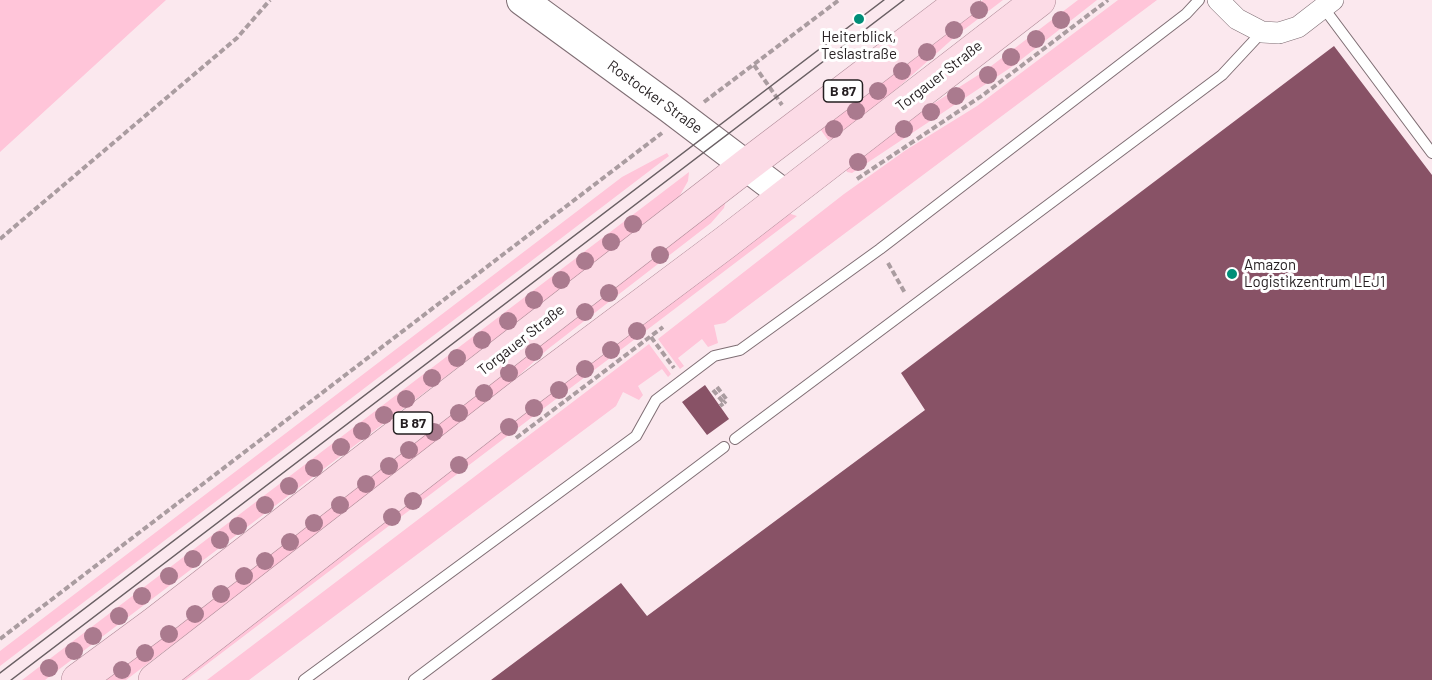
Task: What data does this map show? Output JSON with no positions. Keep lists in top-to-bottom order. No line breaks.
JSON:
{"streets":{"main road":["Torgauer Straße","B 87","Rostocker Straße"]},"crossings":[["Torgauer Straße","Rostocker Straße"]],"places":["Heiterblick, Teslastraße","Amazon Logistikzentrum LEJ1"]}
